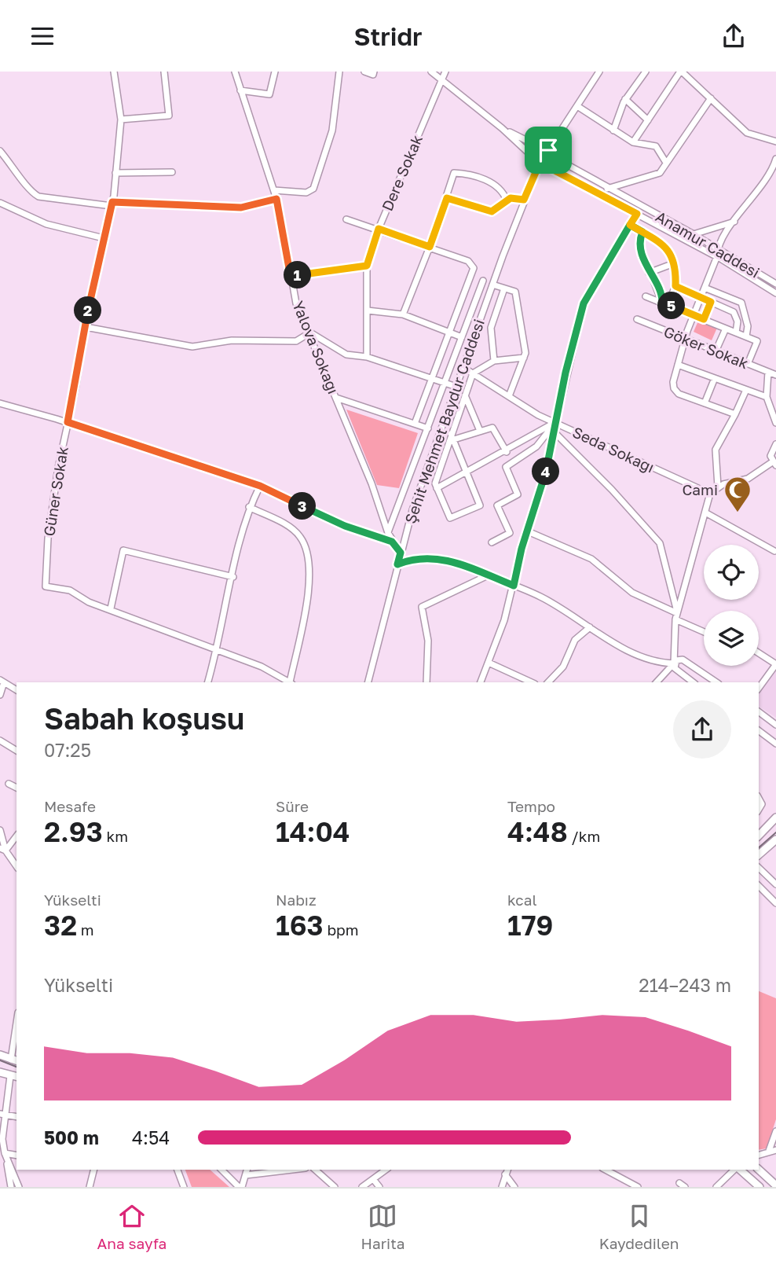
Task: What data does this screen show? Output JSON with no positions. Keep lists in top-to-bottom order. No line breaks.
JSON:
{"streets":{"street":["Dere Sokak","Anamur Caddesi","Yalova Sokağı","Göker Sokak","Şehit Mehmet Baydur Caddesi","Seda Sokağı","Güner Sokak"]},"crossings":[["Anamur Caddesi","Şehit Mehmet Baydur Caddesi"],["Yalova Sokağı","Şehit Mehmet Baydur Caddesi"],["Şehit Mehmet Baydur Caddesi","Seda Sokağı"]],"places":{"mosque":["Cami"]},"page":{"header":"Stridr","pins":["1","5","2","4","3"],"heading":["Sabah koşusu","07:25"],"stats":[["Mesafe","2.93 km"],["Süre","14:04"],["Tempo","4:48 /km"],["Yükselti","32 m"],["Nabız","163 bpm"],["kcal","179"]],"chart":["Yükselti","214–243 m"],"list":[{"name":"500 m","note":"4:54"}],"tabs":["Ana sayfa","Harita","Kaydedilen"]}}
